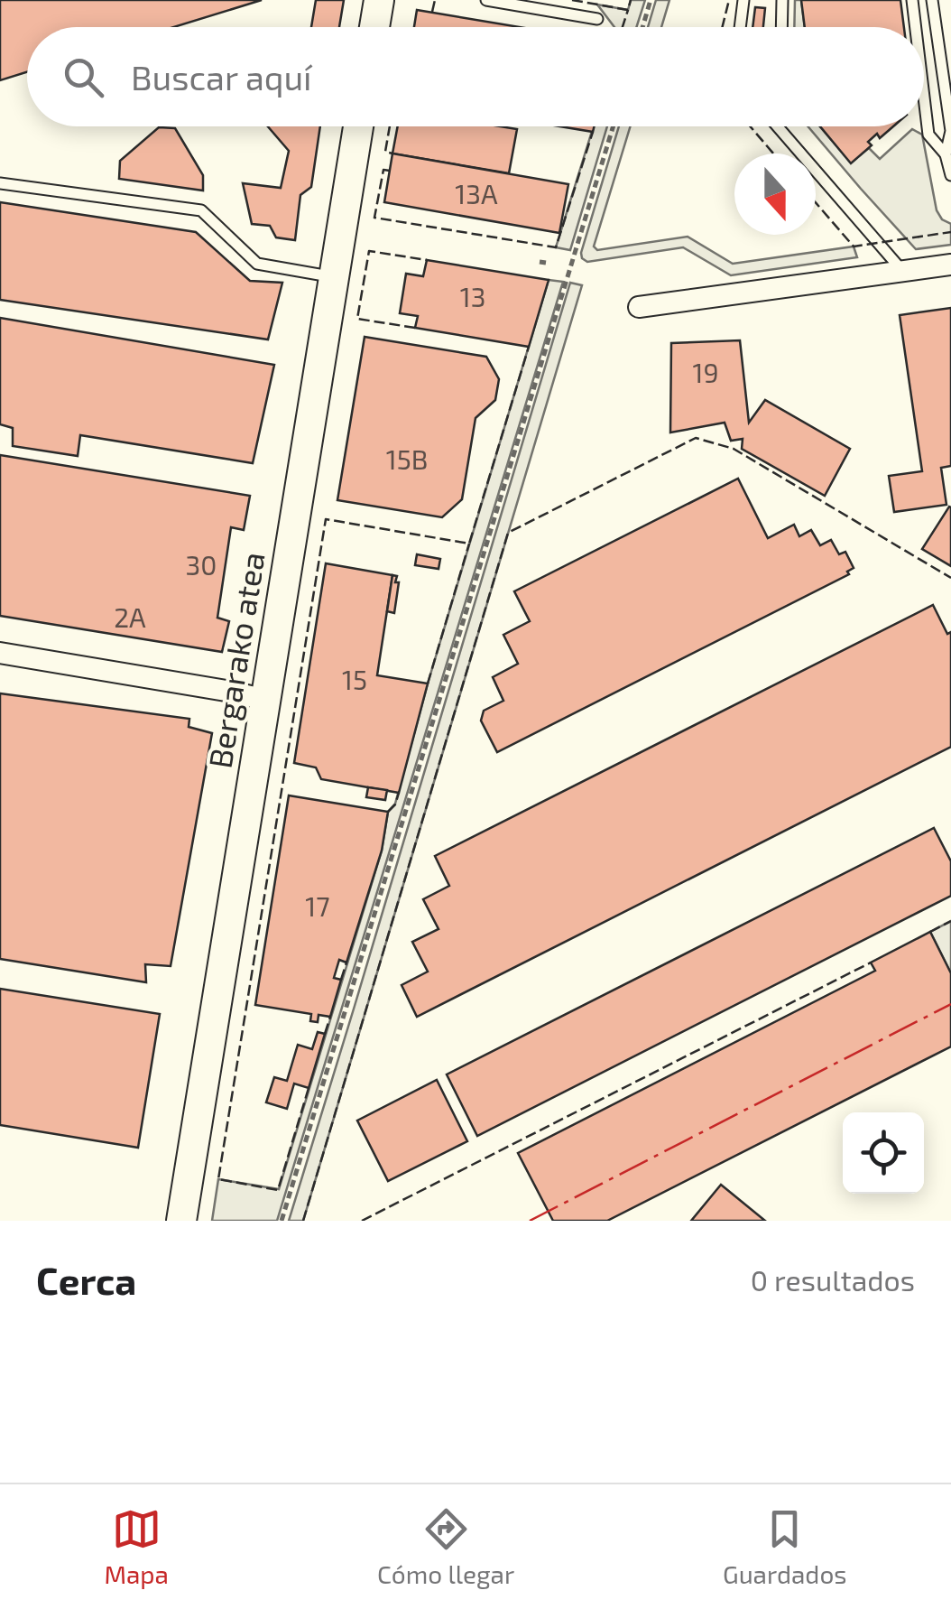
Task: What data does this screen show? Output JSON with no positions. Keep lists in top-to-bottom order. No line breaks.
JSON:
{"streets":{"street":["Bergarako atea"]},"house_numbers":["13A","13","19","15B","30","2A","15","17"],"north":"bottom","page":{"search":"Buscar aquí","heading":["Cerca","0 resultados"],"nav":["Mapa","Cómo llegar","Guardados"]}}
